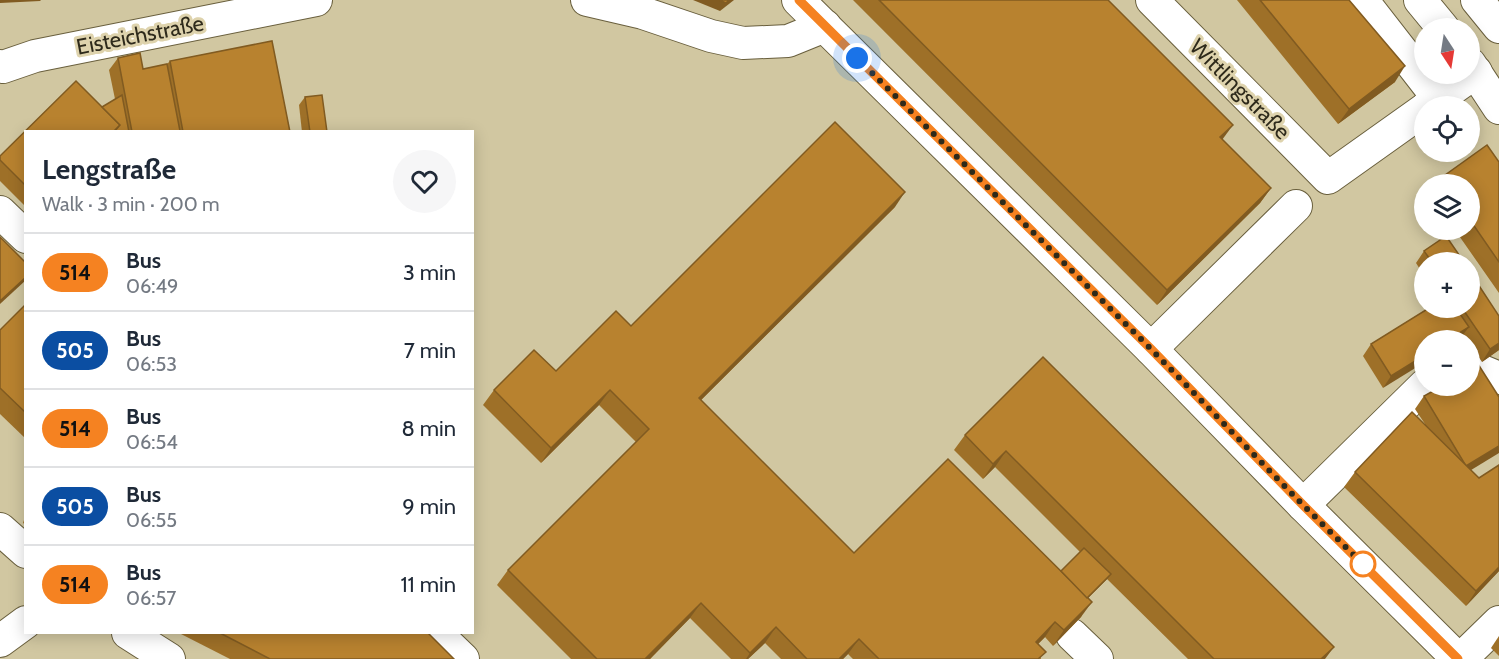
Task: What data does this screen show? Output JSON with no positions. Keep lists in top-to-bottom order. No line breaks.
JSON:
{"streets":{"street":["Eisteichstraße","Wittlingstraße"]},"lines":["bus line 514"],"north":"bottom","page":{"map_buttons":["+","−"],"heading":["Lengstraße","Walk · 3 min · 200 m"],"list":[{"mark":"514","name":"Bus","note":"06:49","value":"3 min"},{"mark":"505","name":"Bus","note":"06:53","value":"7 min"},{"mark":"514","name":"Bus","note":"06:54","value":"8 min"},{"mark":"505","name":"Bus","note":"06:55","value":"9 min"},{"mark":"514","name":"Bus","note":"06:57","value":"11 min"}]}}
